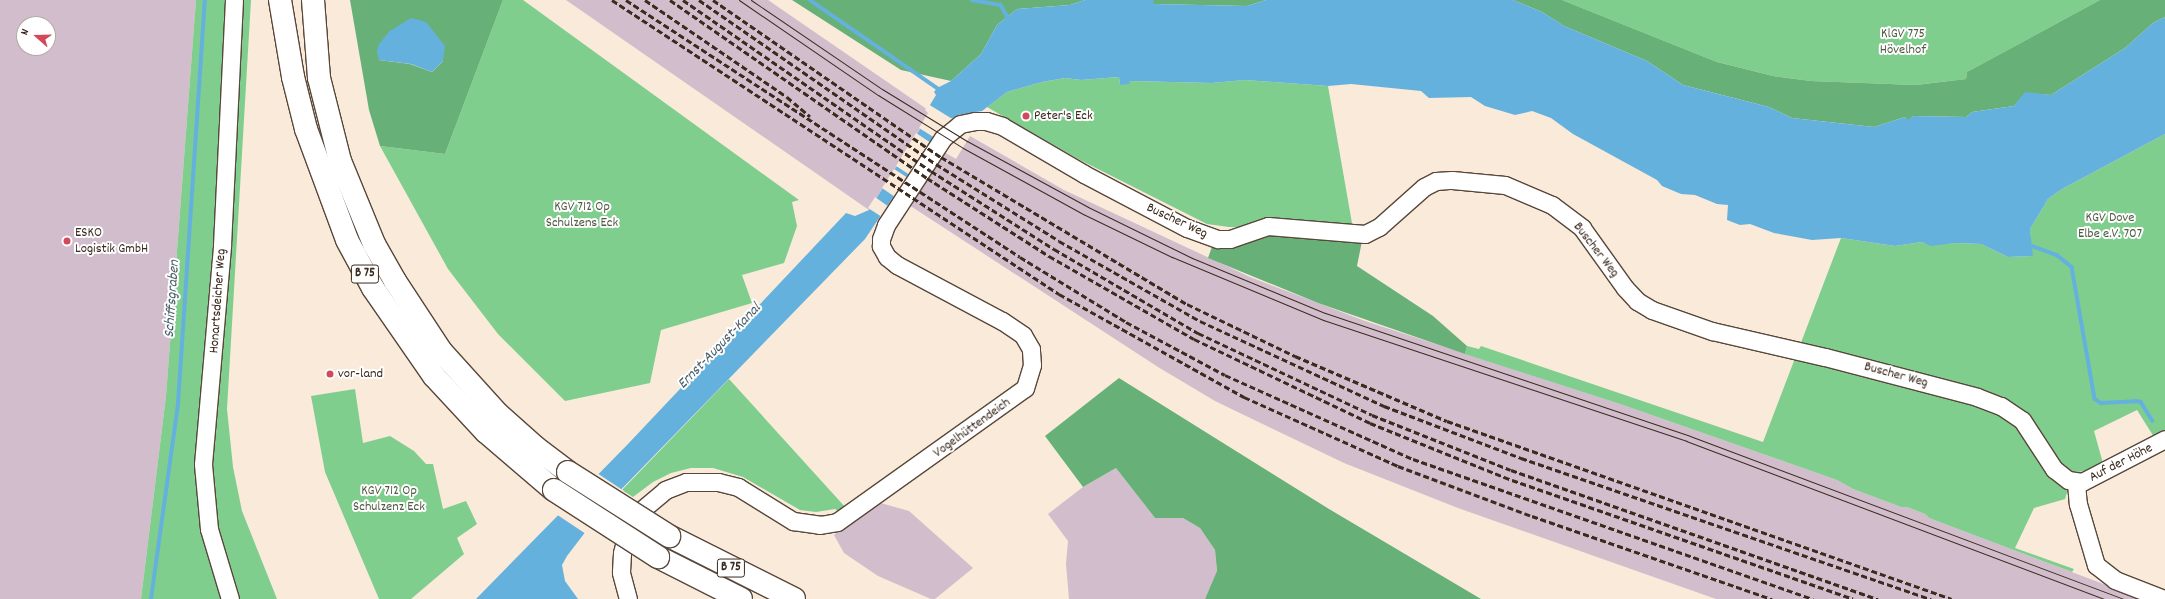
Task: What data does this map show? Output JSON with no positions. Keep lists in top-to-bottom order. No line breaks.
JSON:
{"streets":{"highway":["B 75"],"street":["Buscher Weg","Honartsdeicher Weg","Vogelhüttendeich","Auf der Höhe"]},"crossings":[["Buscher Weg","Vogelhüttendeich"],["Buscher Weg","Auf der Höhe"]],"water":["Schiffsgraben","Ernst-August-Kanal"],"parks":["KlGV 775 Hövelhof","KGV 712 Op Schulzens Eck","KGV Dove Elbe e.V. 707","KGV 712 Op Schulzenz Eck"],"places":["Peter's Eck","ESKO Logistik GmbH","vor-land"],"north":"left"}
